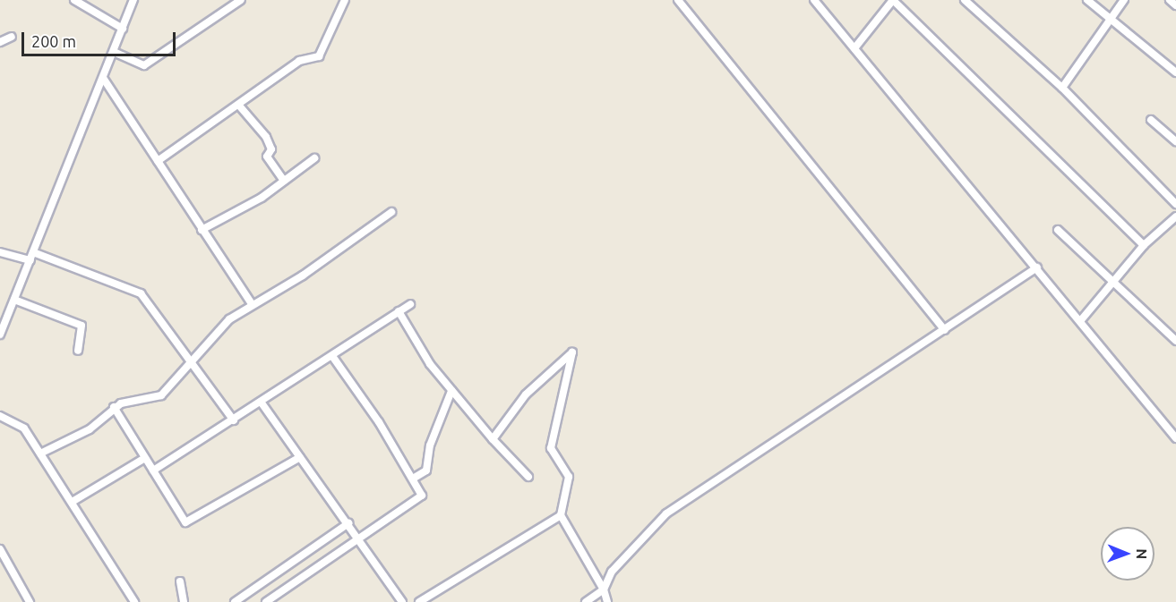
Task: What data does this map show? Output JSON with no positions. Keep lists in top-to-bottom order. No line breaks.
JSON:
{"scale_bar":"200 m","north":"right"}
